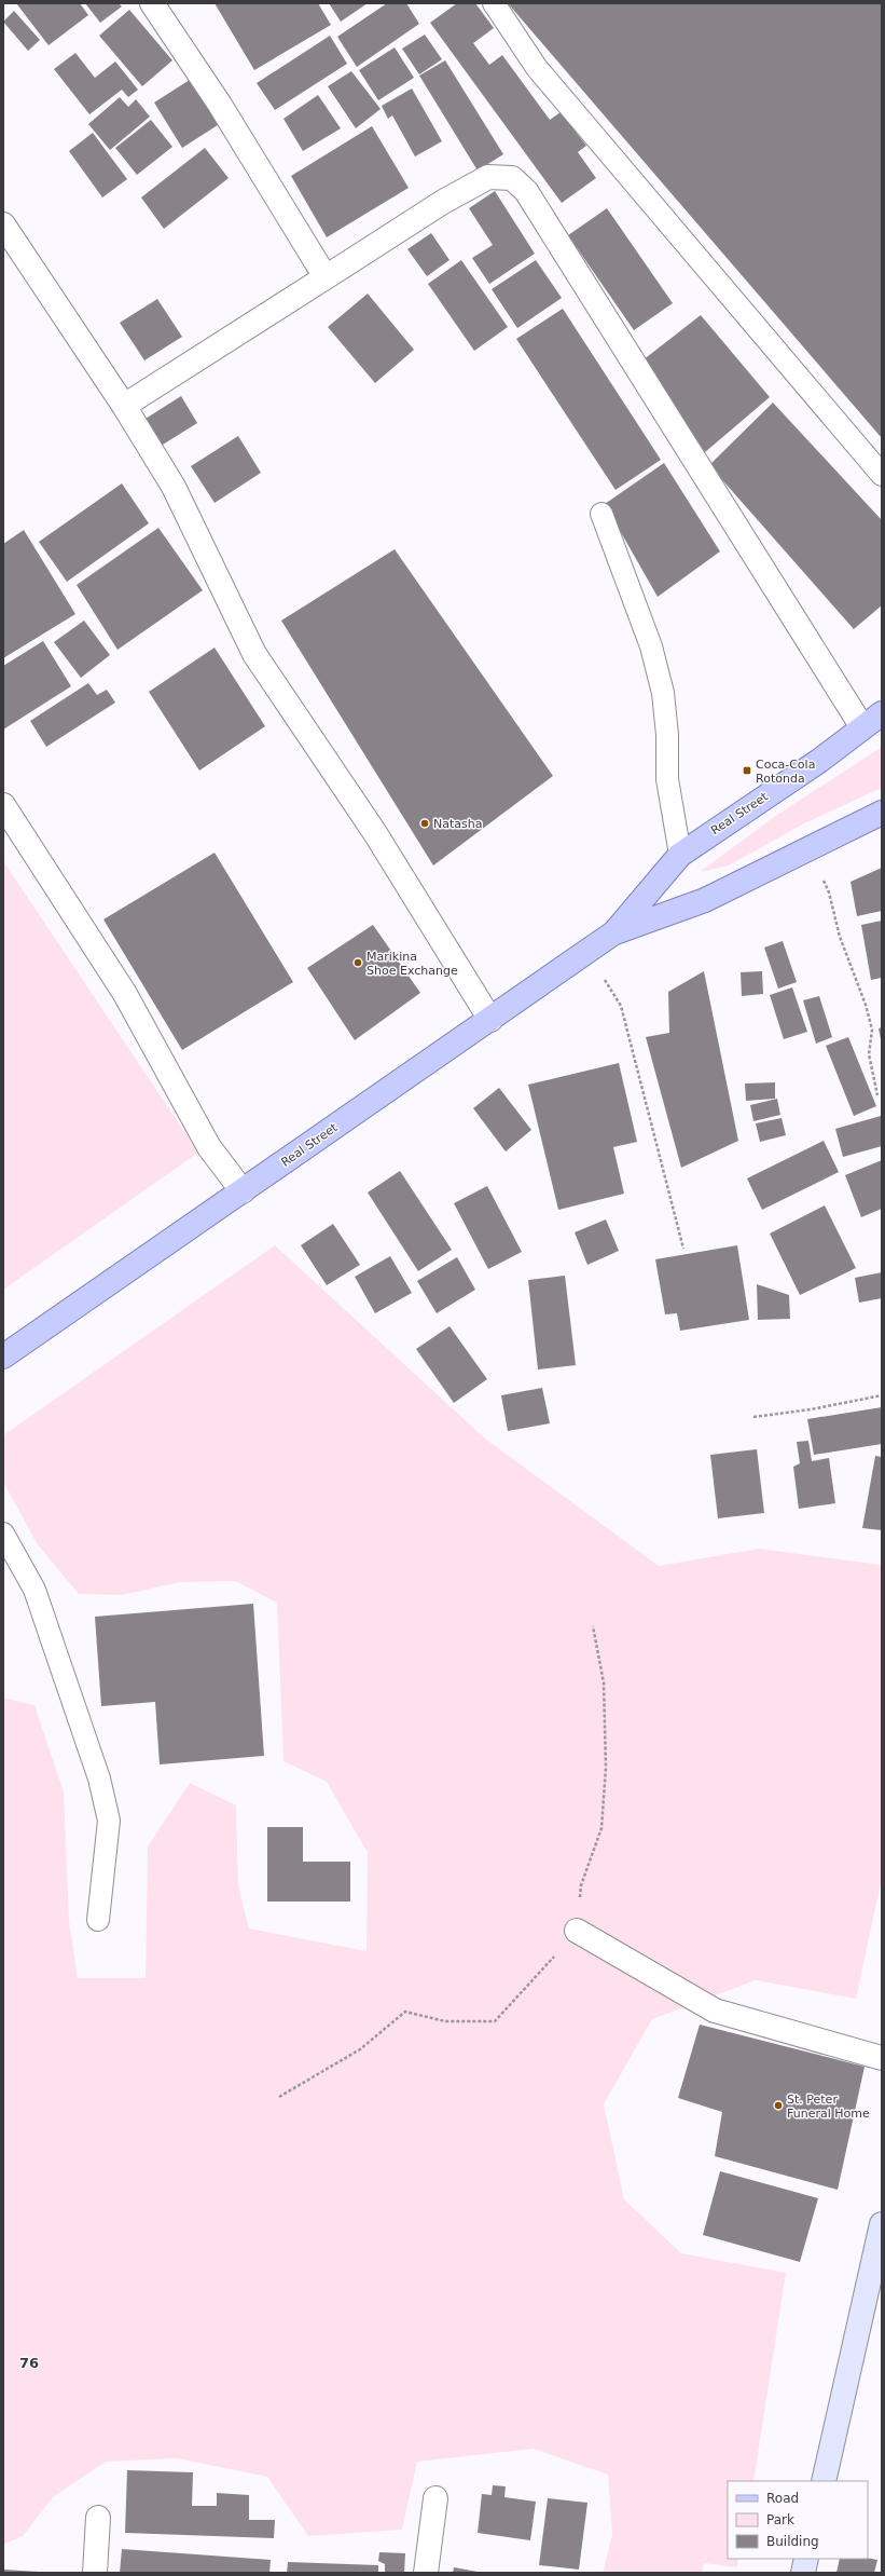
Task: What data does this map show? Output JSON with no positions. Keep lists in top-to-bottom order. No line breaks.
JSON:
{"streets":{"main road":["Real Street"]},"districts":["76"],"places":{"transit":["Coca-Cola Rotonda"],"other":["Natasha","Marikina Shoe Exchange","St. Peter Funeral Home"]},"legend":["Road","Park","Building"]}
